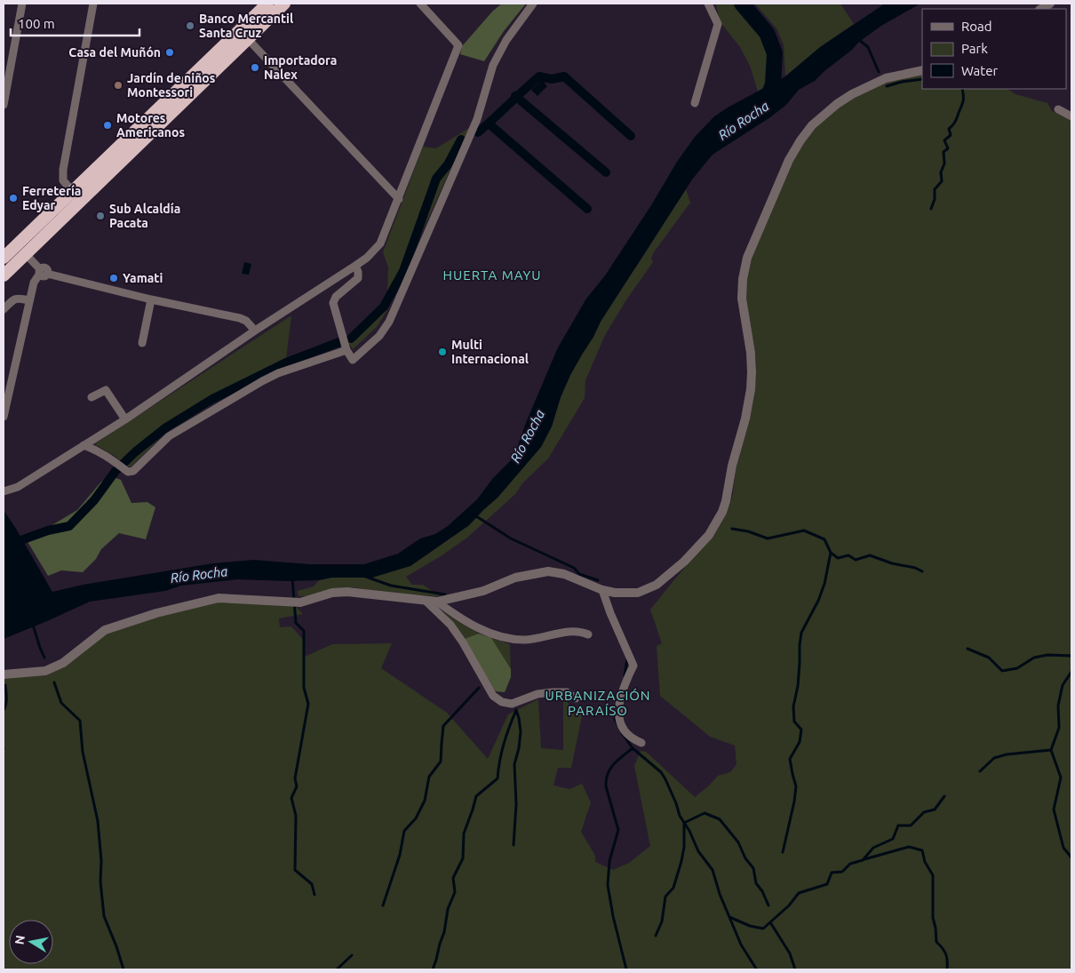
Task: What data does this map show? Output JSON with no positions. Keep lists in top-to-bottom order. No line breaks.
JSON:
{"districts":["HUERTA MAYU","URBANIZACIÓN PARAÍSO"],"water":["Río Rocha"],"places":["Banco Mercantil Santa Cruz","Casa del Muñón","Importadora Nalex","Jardín de niños Montessori","Motores Americanos","Ferretería Edyar","Sub Alcaldía Pacata","Yamati","Multi Internacional"],"legend":["Road","Park","Water"],"scale_bar":"100 m","north":"left"}
